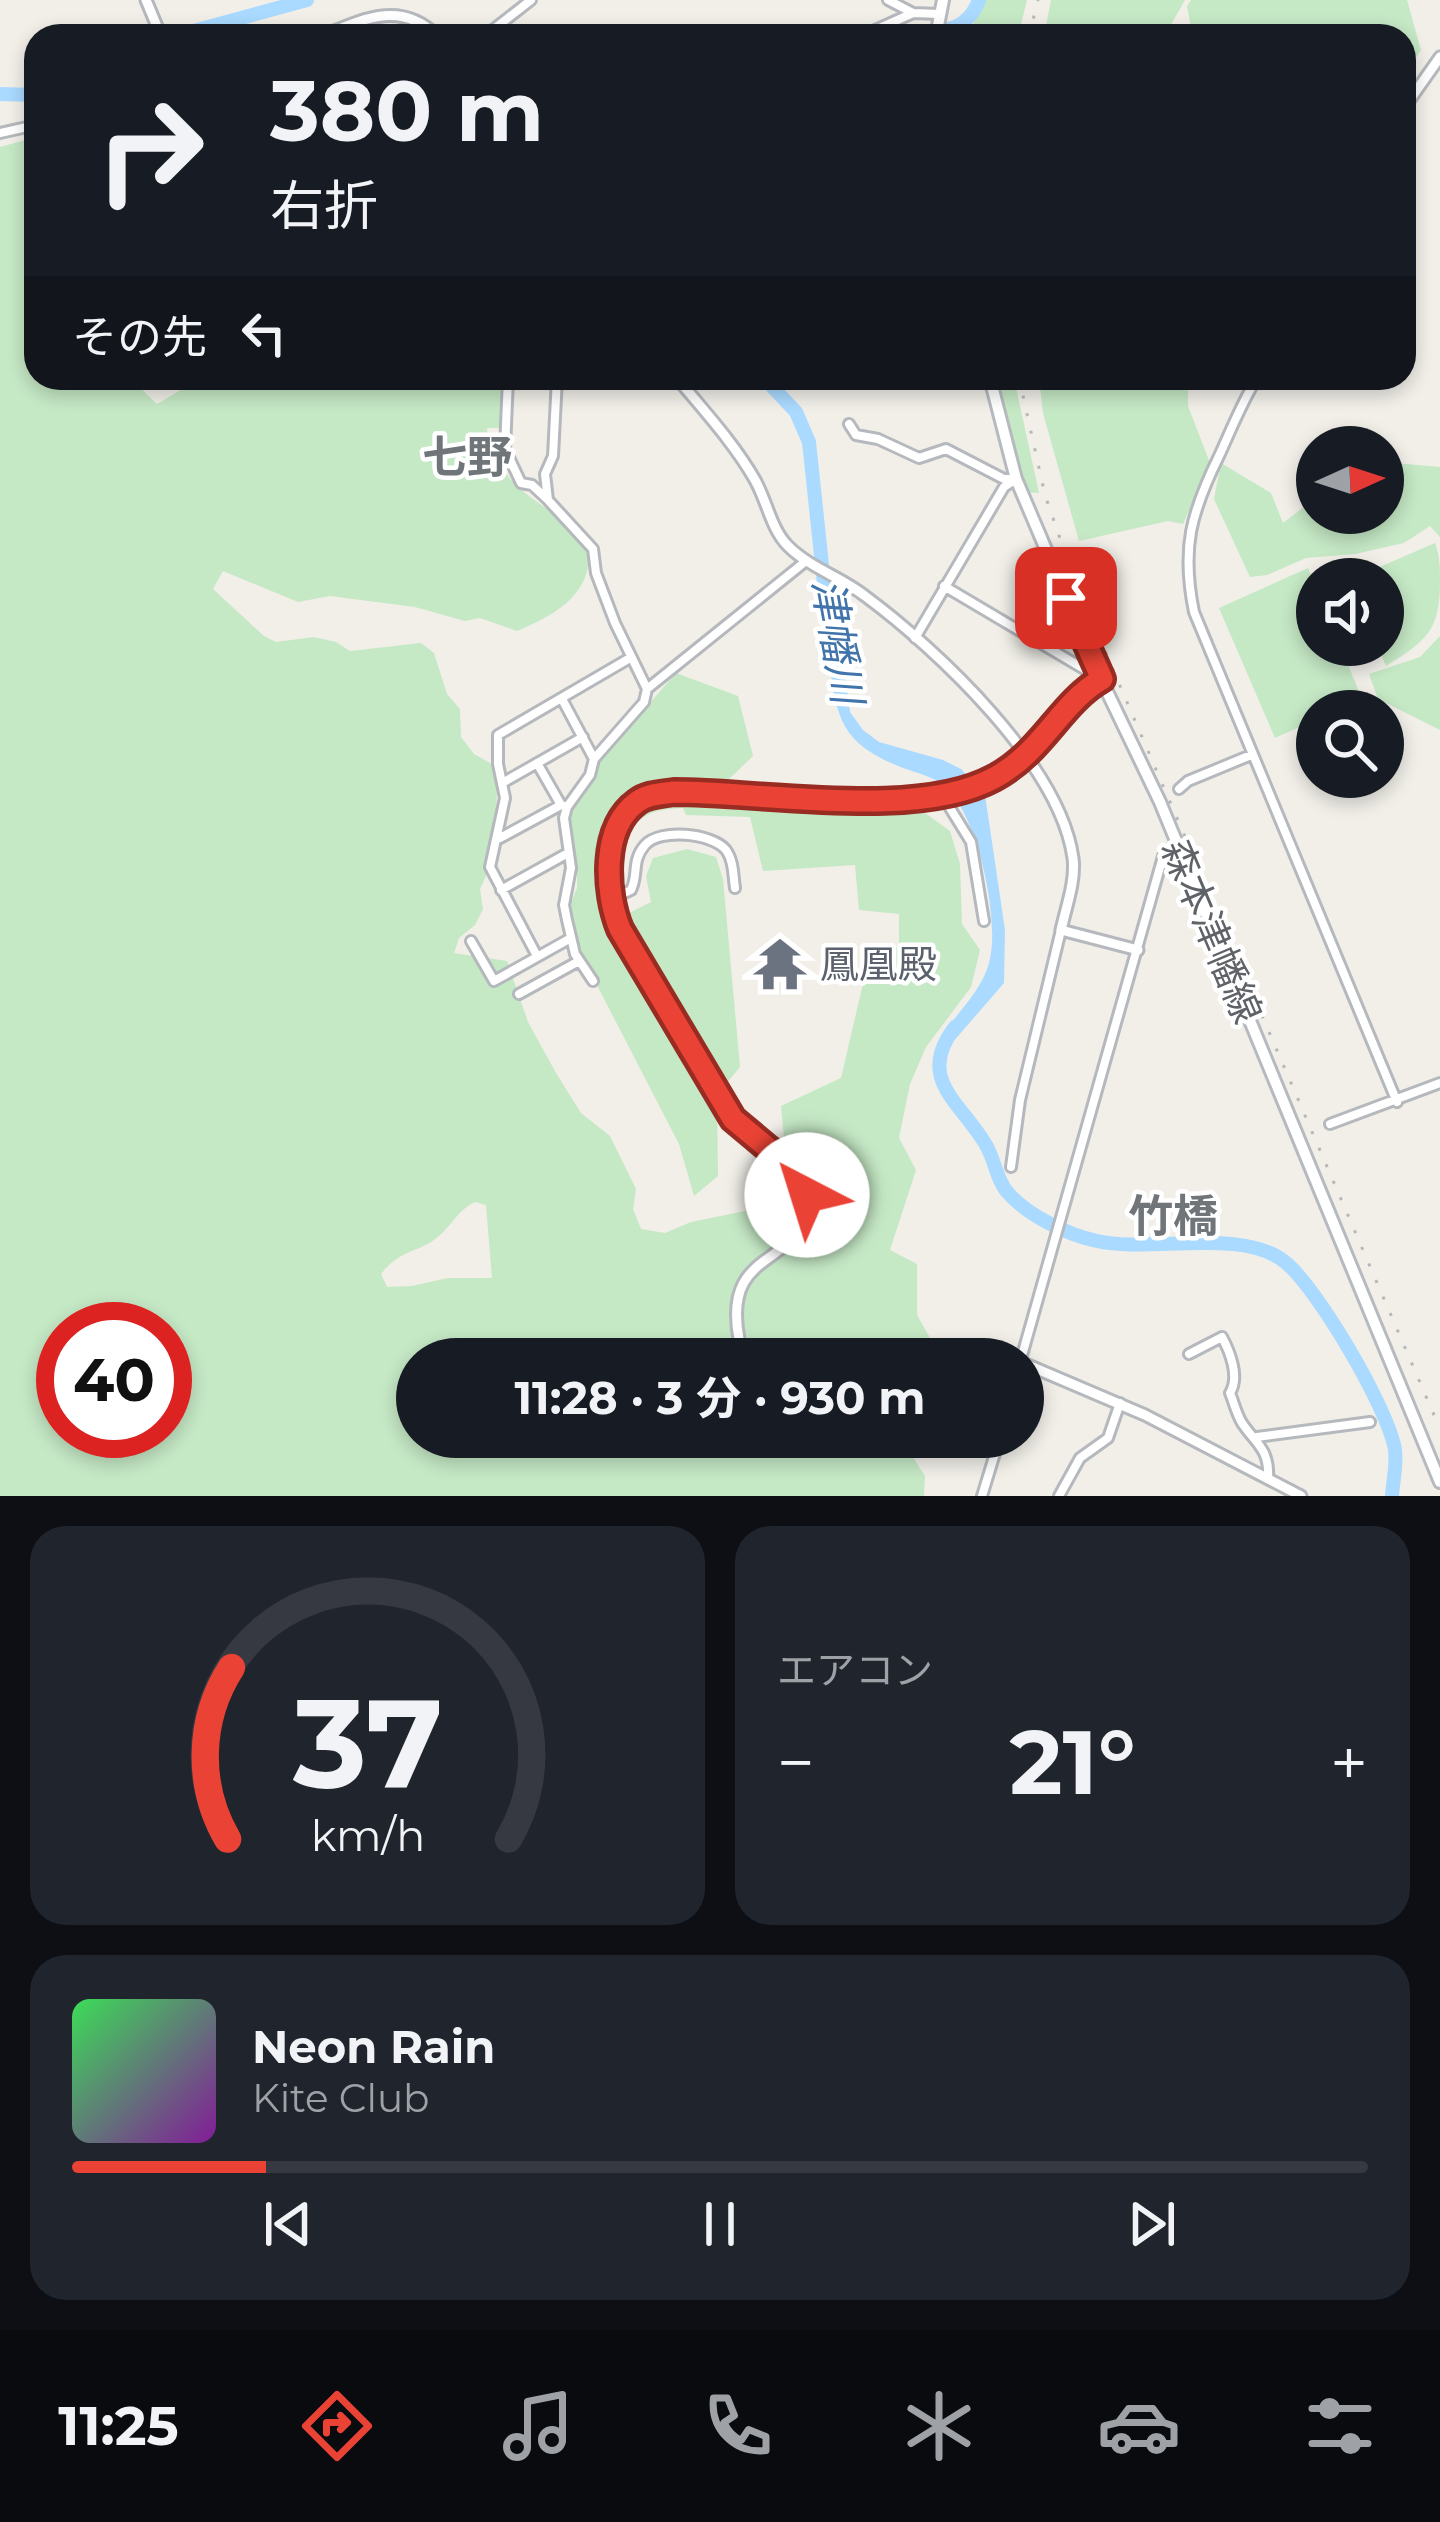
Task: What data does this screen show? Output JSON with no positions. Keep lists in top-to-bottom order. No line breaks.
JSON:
{"streets":{"main road":["森本津幡線"]},"districts":["七野","竹橋"],"water":["津幡川"],"places":{"temple":["鳳凰殿"]},"north":"right","page":{"turn":["380 m","右折"],"then":"その先","limit":"40","trip":"11:28 · 3 分 · 930 m","tile":"エアコン","heat":["−","21°","+"],"song":["Neon Rain","Kite Club"],"tabs":"11:25","gauge":["37","km/h"]}}
